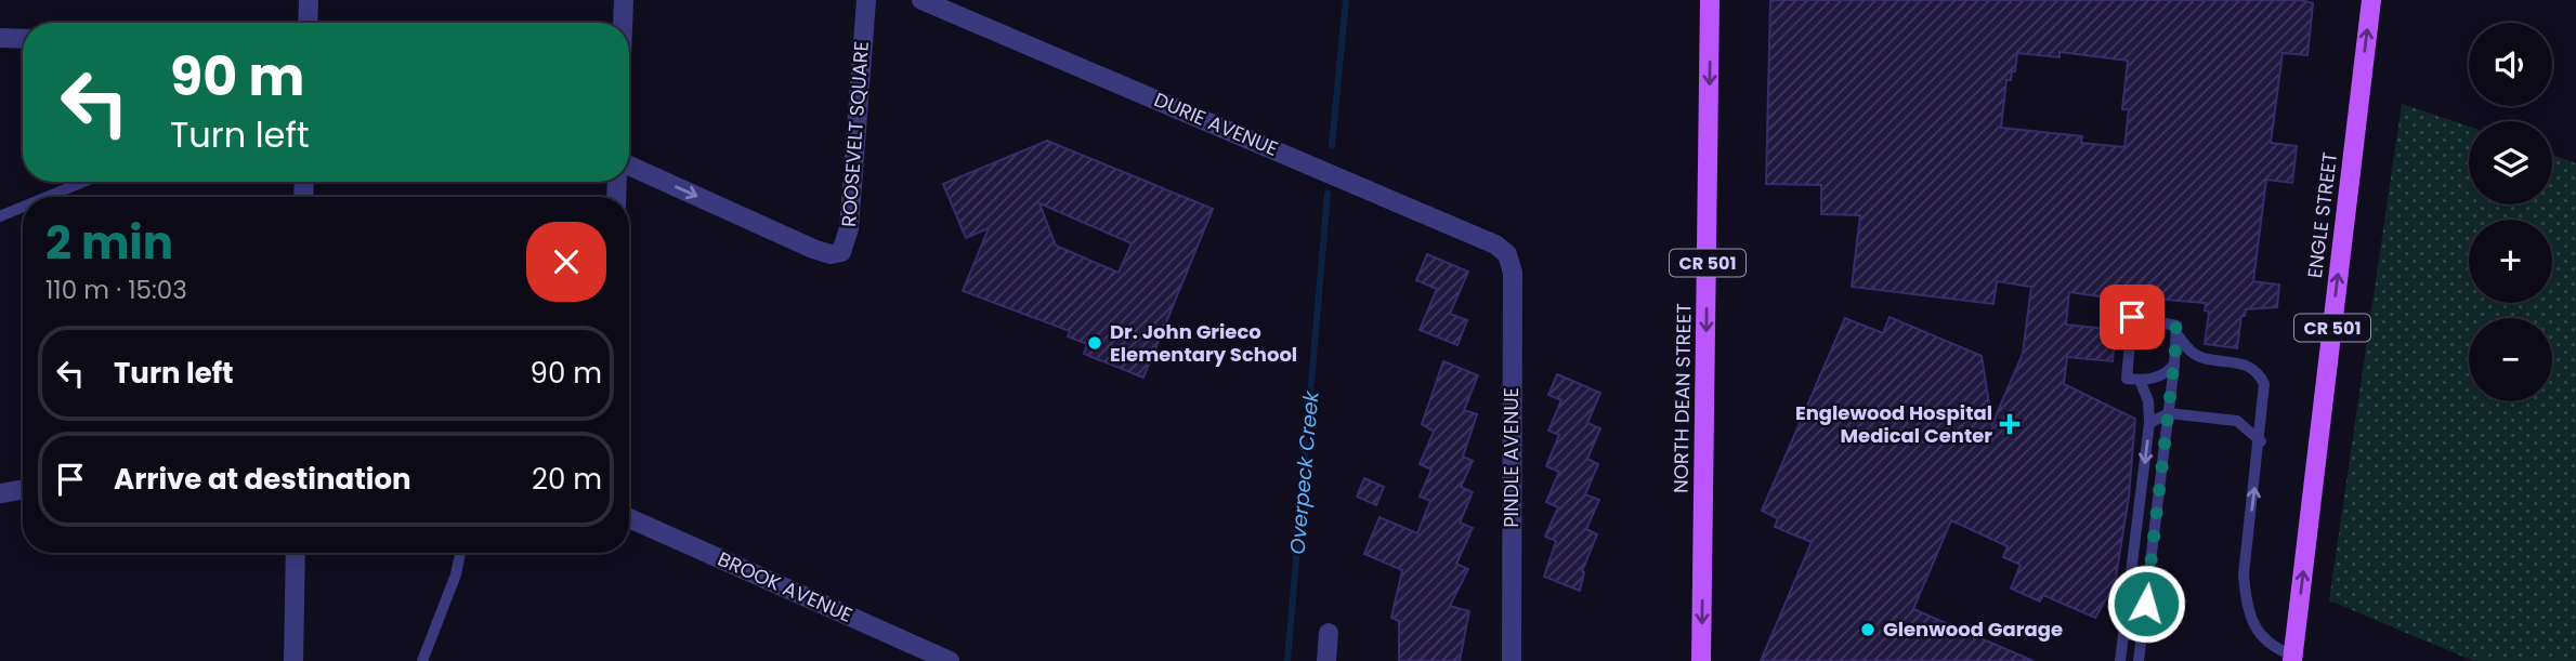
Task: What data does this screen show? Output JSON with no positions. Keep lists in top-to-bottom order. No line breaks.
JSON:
{"streets":{"main road":["ENGLE STREET","CR 501","NORTH DEAN STREET"],"street":["DURIE AVENUE","ROOSEVELT SQUARE","PINDLE AVENUE","BROOK AVENUE"]},"crossings":[["DURIE AVENUE","PINDLE AVENUE"]],"one_way":["ENGLE STREET","NORTH DEAN STREET"],"water":["Overpeck Creek"],"places":{"other":["Dr. John Grieco Elementary School","Glenwood Garage"],"health":["Englewood Hospital Medical Center"]},"page":{"map_buttons":["+","−"],"turn":["90 m","Turn left"],"heading":["2 min","110 m · 15:03"],"list":[{"name":"Turn left","value":"90 m"},{"name":"Arrive at destination","value":"20 m"}]}}
